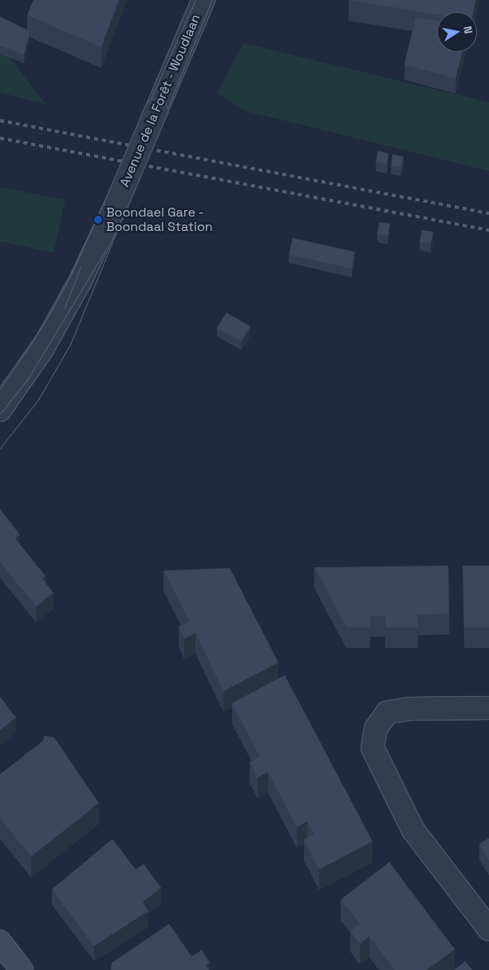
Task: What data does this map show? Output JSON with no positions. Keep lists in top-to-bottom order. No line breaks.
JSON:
{"streets":{"street":["Avenue de la Forêt - Woudlaan"]},"places":["Boondael Gare - Boondaal Station"],"north":"right"}
